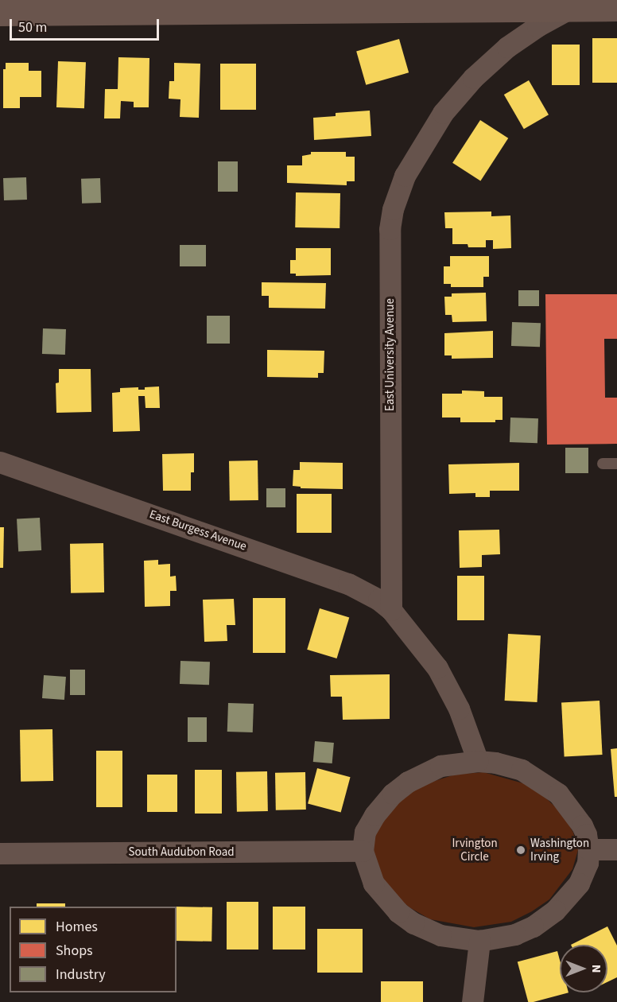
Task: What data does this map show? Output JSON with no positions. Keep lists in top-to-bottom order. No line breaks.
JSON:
{"streets":{"street":["East University Avenue","East Burgess Avenue","South Audubon Road"]},"crossings":[["East University Avenue","East Burgess Avenue"]],"parks":["Irvington Circle"],"places":["Washington Irving"],"legend":["Homes","Shops","Industry"],"scale_bar":"50 m","north":"right"}
